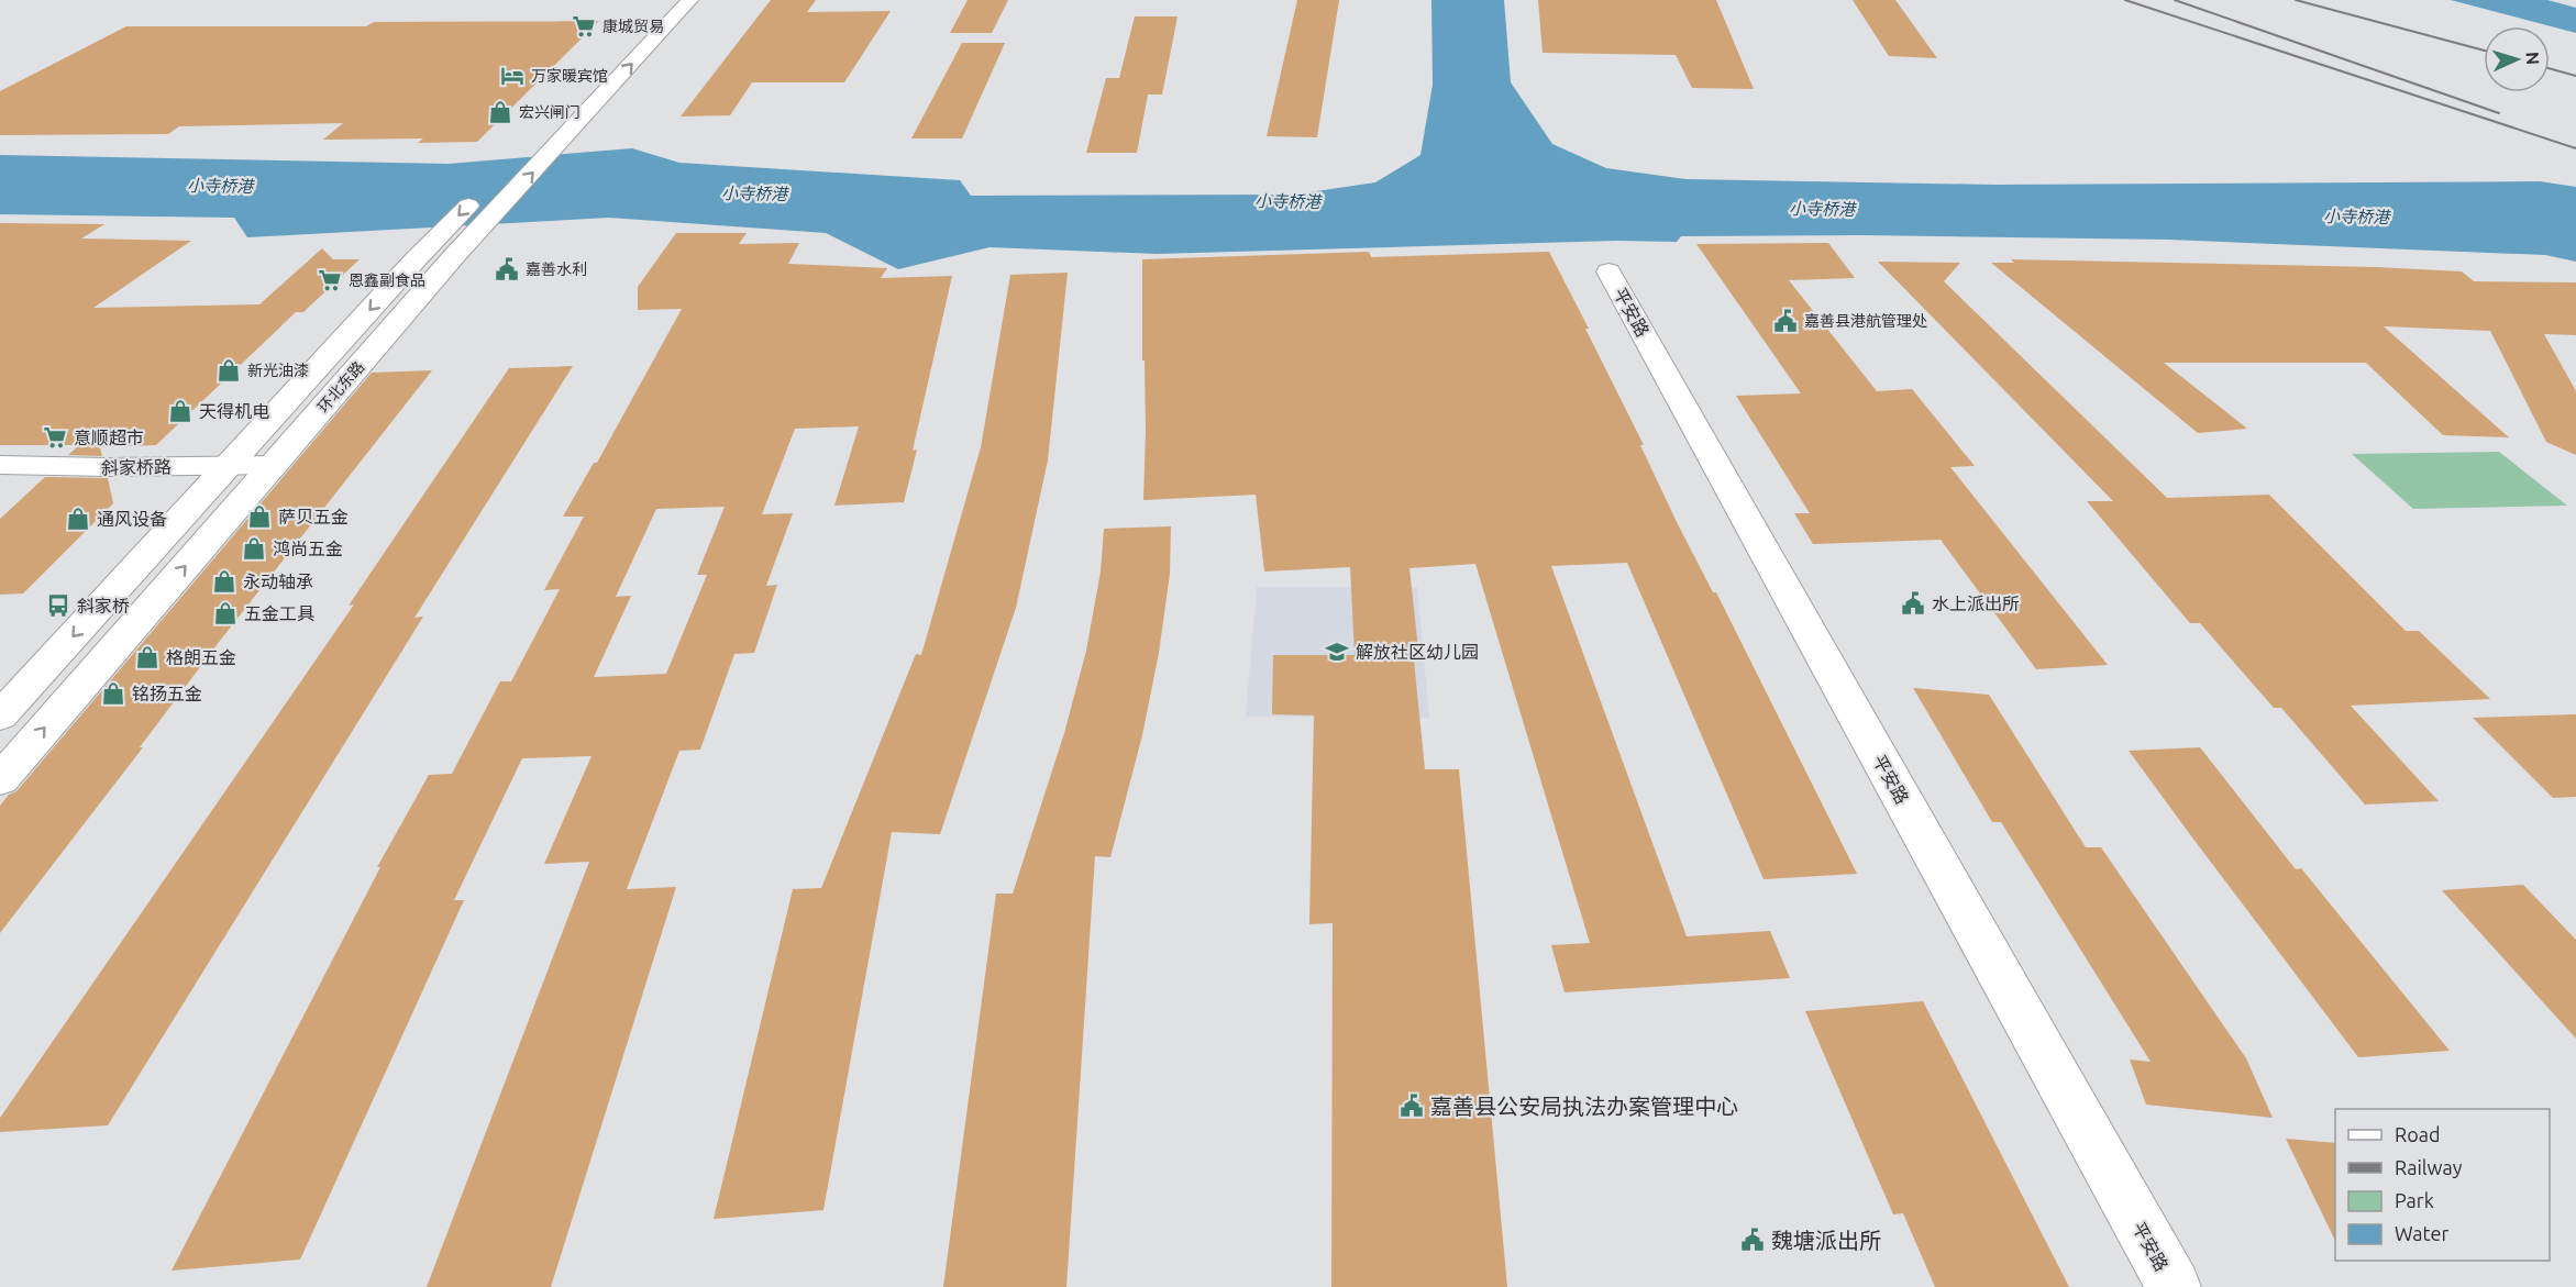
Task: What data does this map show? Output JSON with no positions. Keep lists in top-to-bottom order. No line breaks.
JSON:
{"streets":{"street":["平安路","环北东路","斜家桥路"]},"crossings":[["环北东路","斜家桥路"]],"water":["小寺桥港"],"places":{"supermarket":["康城贸易","恩鑫副食品","意顺超市"],"hotel":["万家暖宾馆"],"shop":["宏兴闸门","新光油漆","天得机电","萨贝五金","通风设备","鸿尚五金","永动轴承","五金工具","格朗五金","铭扬五金"],"public building":["嘉善水利","嘉善县港航管理处","水上派出所","嘉善县公安局执法办案管理中心","魏塘派出所"],"bus stop":["斜家桥"],"school or university":["解放社区幼儿园"]},"legend":["Road","Railway","Park","Water"],"north":"right"}
